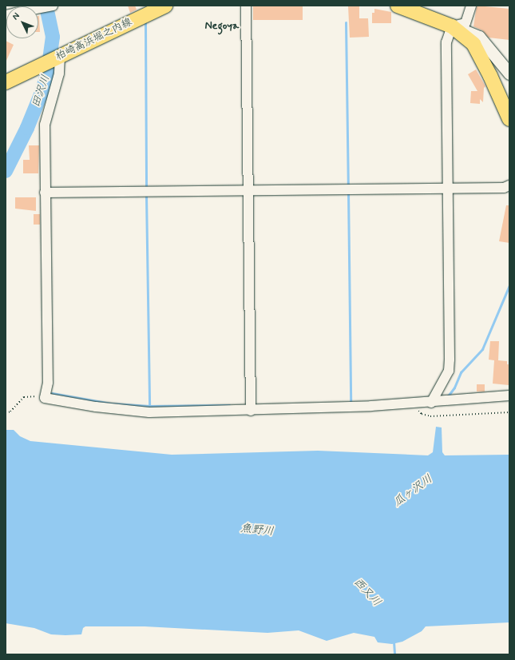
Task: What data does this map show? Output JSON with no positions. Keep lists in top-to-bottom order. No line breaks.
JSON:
{"streets":{"main road":["柏崎高浜堀之内線"]},"districts":["Negoya"],"water":["田沢川","瓜ヶ沢川","魚野川","西又川"],"north":"top left"}
